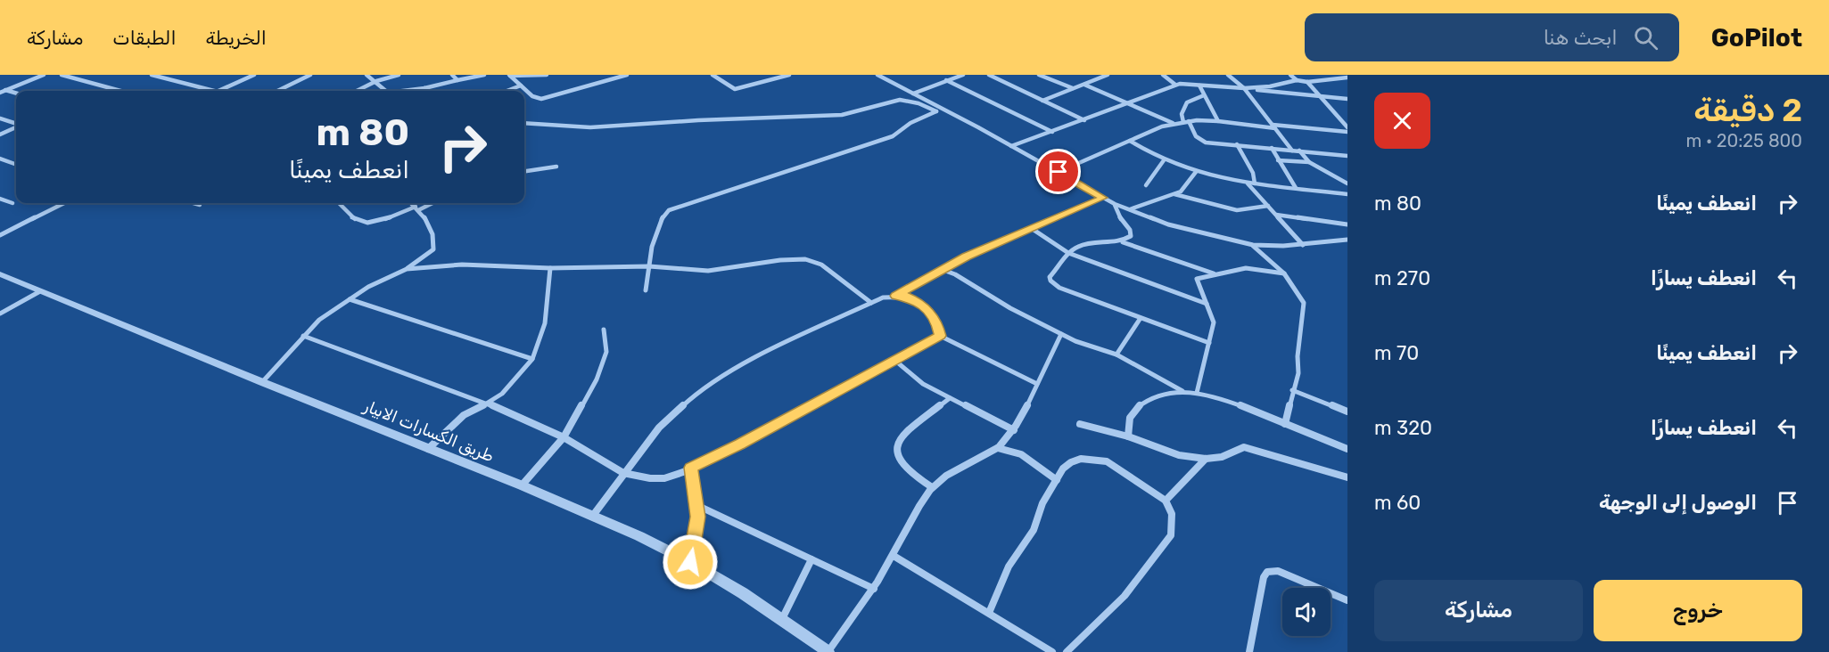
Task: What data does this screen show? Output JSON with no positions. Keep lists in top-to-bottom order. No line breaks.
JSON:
{"streets":{"street":["طريق الكسارات الابيار"]},"page":{"header":"GoPilot","search":"ابحث هنا","nav":["الخريطة","الطبقات","مشاركة"],"heading":["2 دقيقة","800 m · 20:25"],"turn":["80 m","انعطف يمينًا"],"list":[{"name":"انعطف يمينًا","value":"80 m"},{"name":"انعطف يسارًا","value":"270 m"},{"name":"انعطف يمينًا","value":"70 m"},{"name":"انعطف يسارًا","value":"320 m"},{"name":"الوصول إلى الوجهة","value":"60 m"}],"buttons":["خروج","مشاركة"]}}
